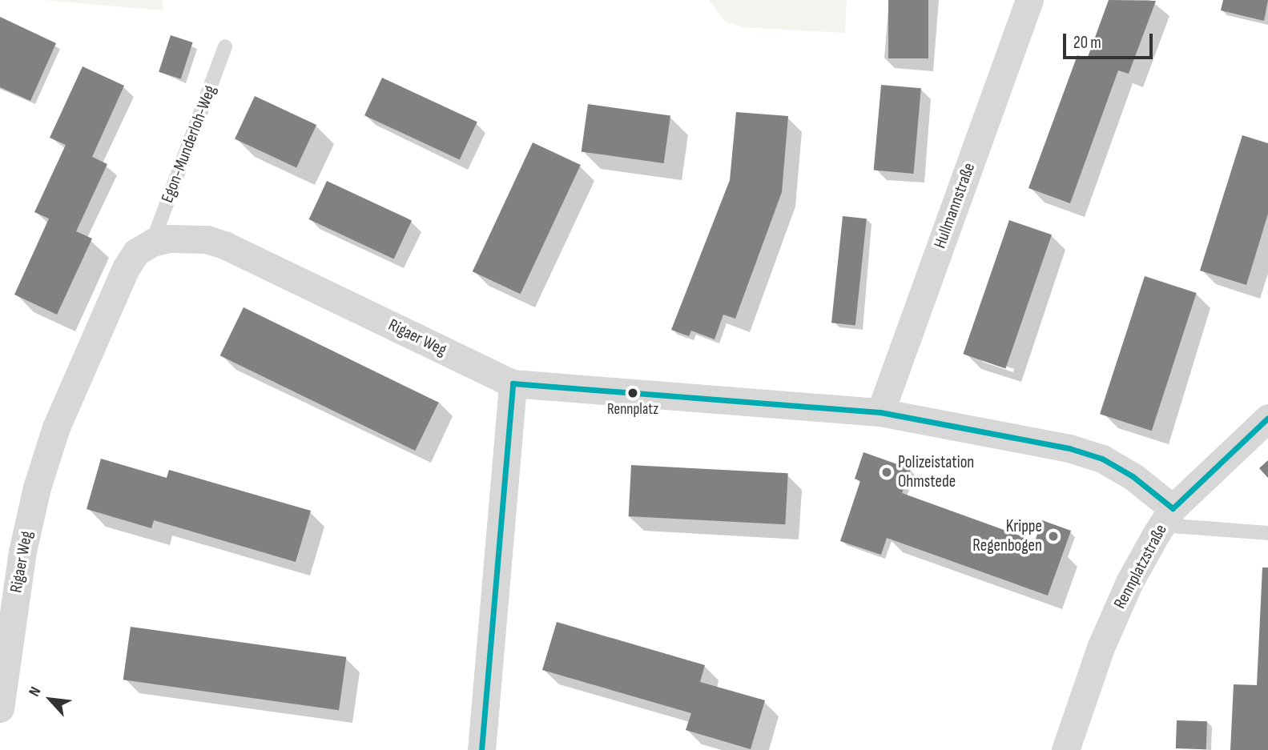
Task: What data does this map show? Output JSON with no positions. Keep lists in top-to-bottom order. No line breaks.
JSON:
{"streets":{"street":["Hullmannstraße","Rigaer Weg","Rennplatzstraße"],"lane":["Egon-Munderloh-Weg"]},"crossings":[["Egon-Munderloh-Weg","Rigaer Weg"],["Hullmannstraße","Rigaer Weg"],["Rigaer Weg","Rennplatzstraße"]],"places":["Rennplatz","Polizeistation Ohmstede","Krippe Regenbogen"],"scale_bar":"20 m","north":"top left"}
